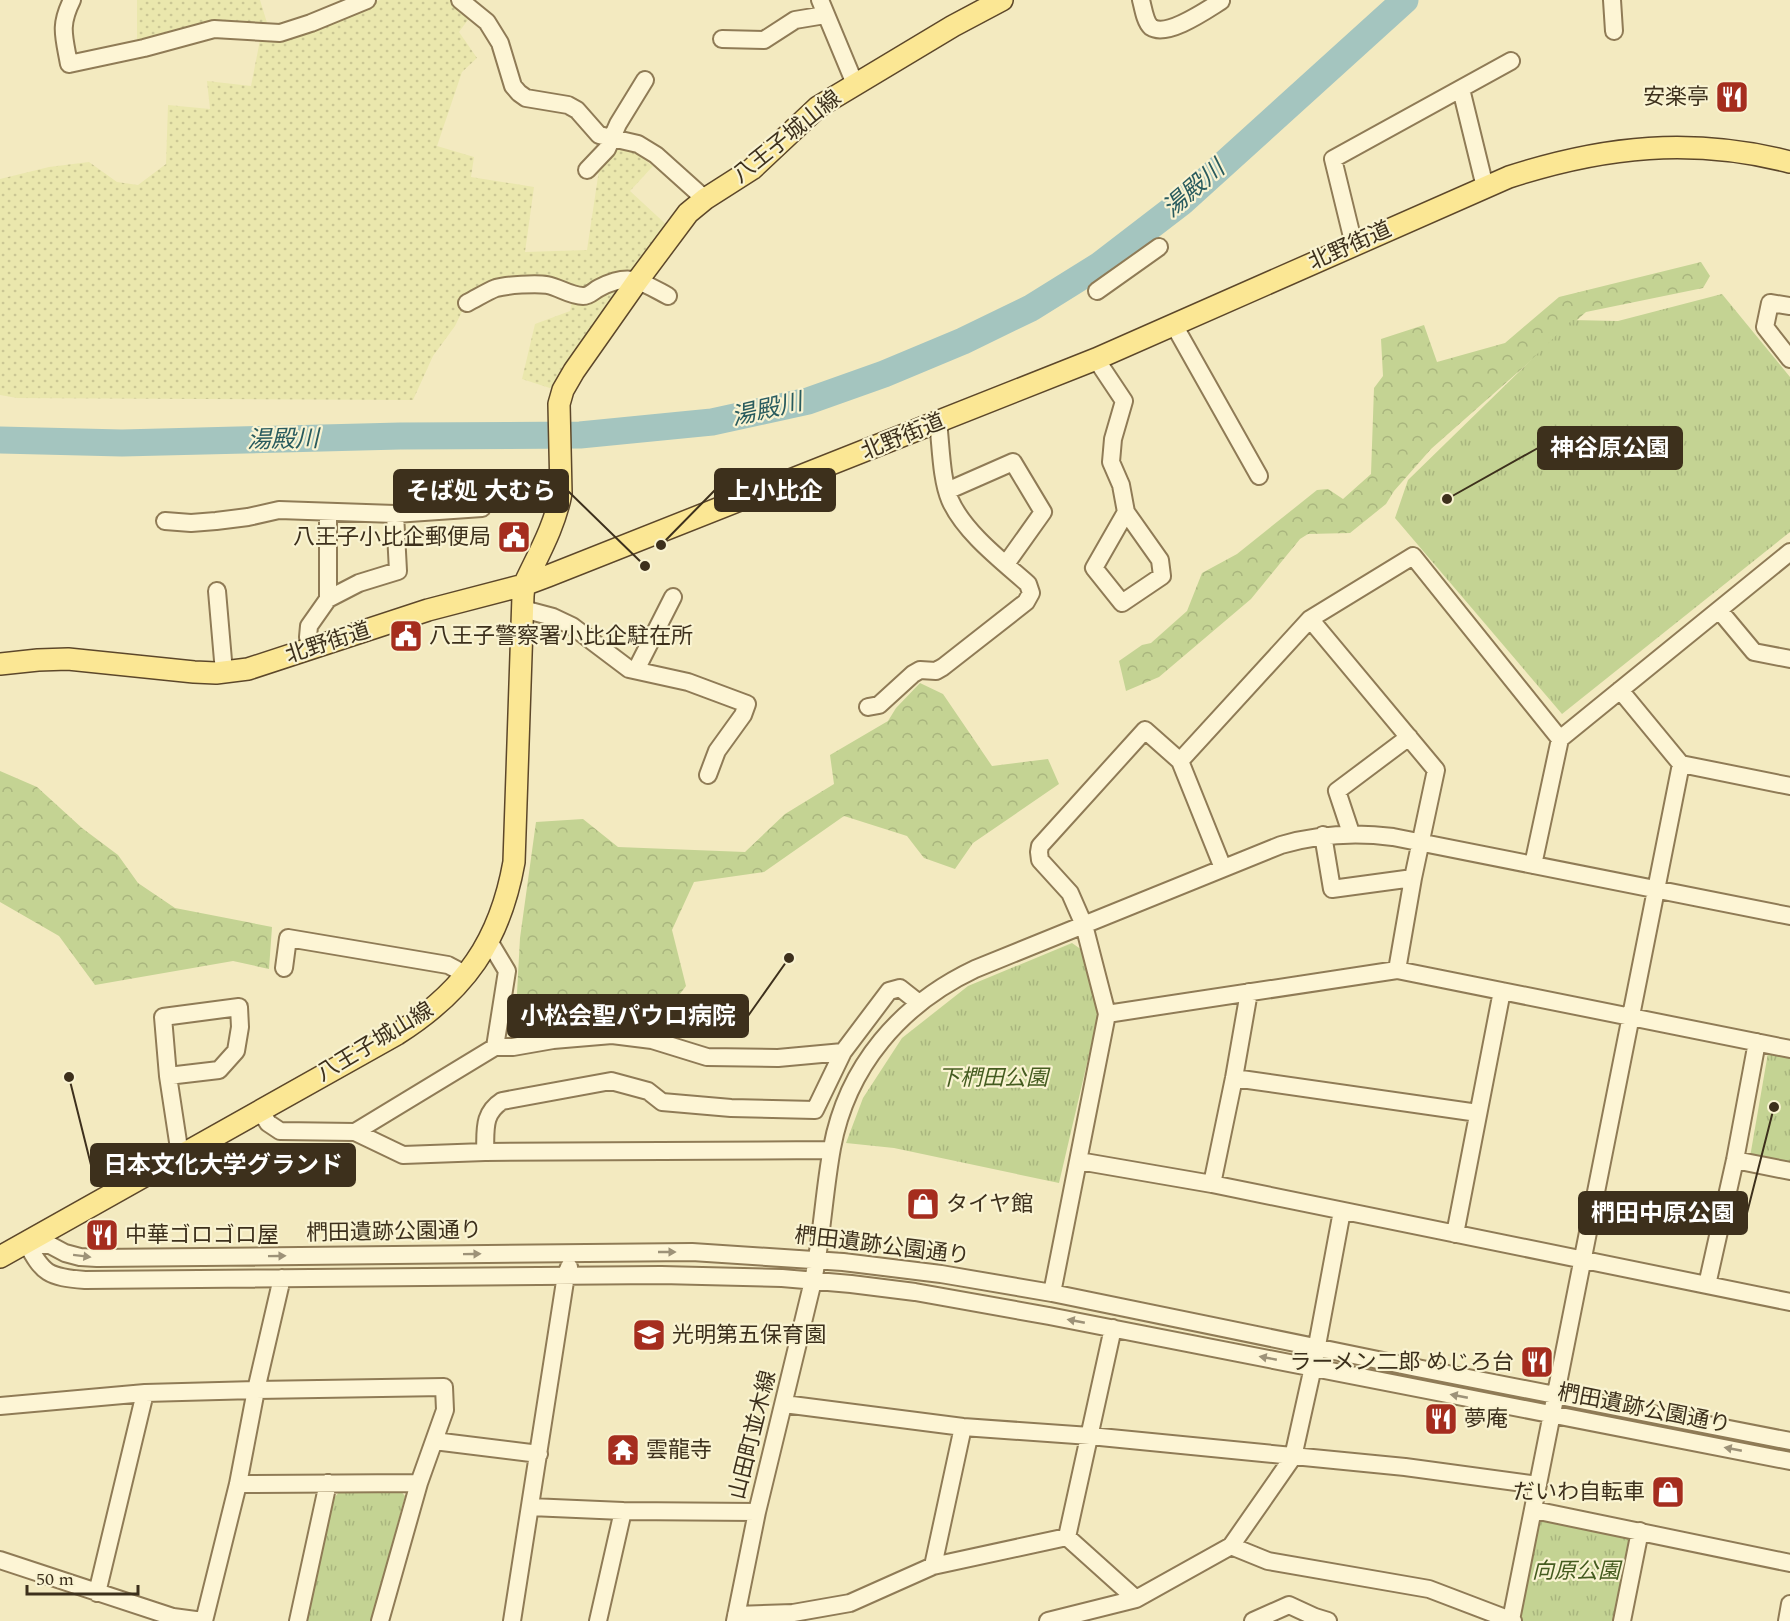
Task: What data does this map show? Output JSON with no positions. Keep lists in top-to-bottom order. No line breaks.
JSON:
{"streets":{"main road":["八王子城山線","北野街道"],"street":["椚田遺跡公園通り","山田町並木線"]},"crossings":[["八王子城山線","北野街道"],["八王子城山線","椚田遺跡公園通り"],["椚田遺跡公園通り","山田町並木線"]],"water":["湯殿川"],"parks":["下椚田公園","向原公園"],"places":{"restaurant":["安楽亭","中華ゴロゴロ屋","ラーメン二郎 めじろ台","夢庵"],"other":["神谷原公園","上小比企","そば処 大むら","小松会聖パウロ病院","日本文化大学グランド","椚田中原公園"],"public building":["八王子小比企郵便局","八王子警察署小比企駐在所"],"shop":["タイヤ館","だいわ自転車"],"school or university":["光明第五保育園"],"temple":["雲龍寺"]},"scale_bar":"50 m"}
